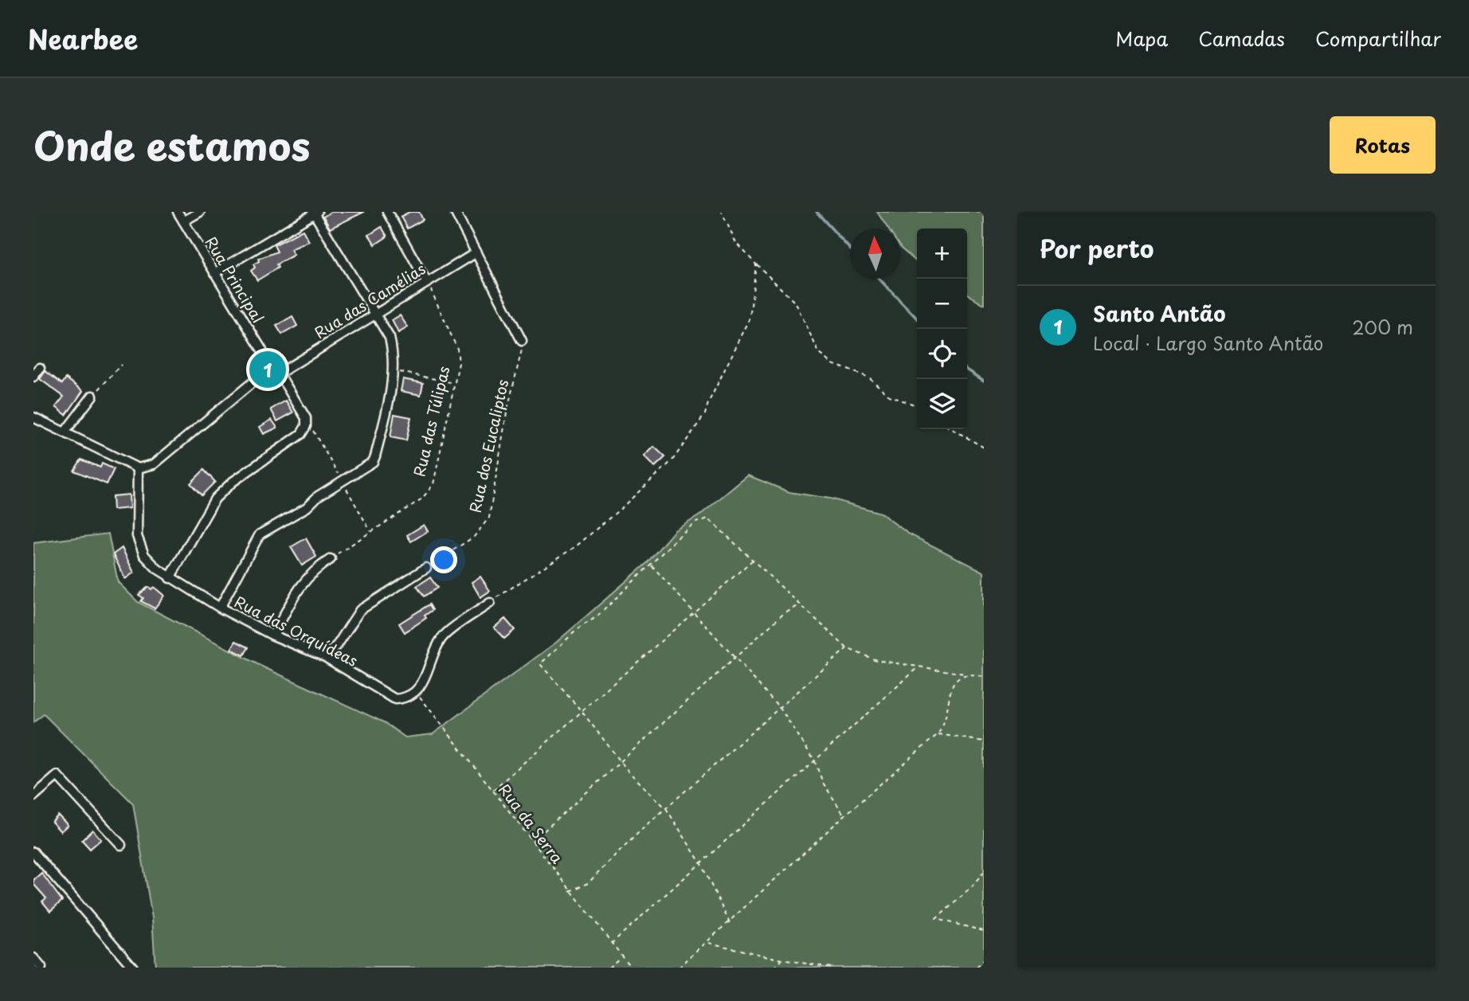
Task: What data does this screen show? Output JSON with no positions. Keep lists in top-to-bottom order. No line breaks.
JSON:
{"streets":{"street":["Rua Principal","Rua das Camélias","Rua das Orquídeas"],"path":["Rua das Túlipas","Rua dos Eucaliptos","Rua da Serra"]},"crossings":[["Rua Principal","Rua das Camélias"],["Rua das Camélias","Rua das Túlipas"],["Rua das Orquídeas","Rua da Serra"]],"north":"top","page":{"header":"Nearbee","nav":["Mapa","Camadas","Compartilhar"],"title":"Onde estamos","buttons":"Rotas","heading":"Por perto","map_buttons":["+","−"],"list":[{"mark":"1","name":"Santo Antão","note":"Local · Largo Santo Antão","value":"200 m"}],"pins":"1"}}
